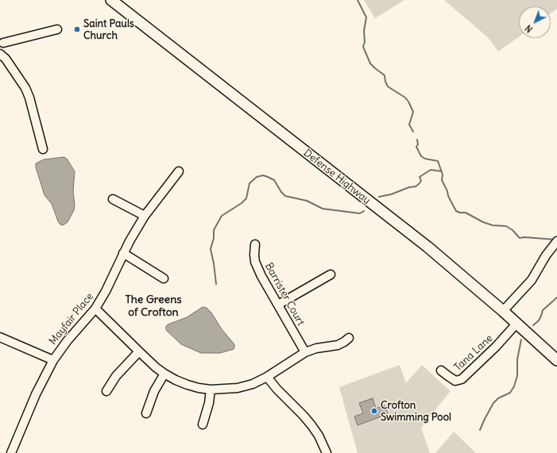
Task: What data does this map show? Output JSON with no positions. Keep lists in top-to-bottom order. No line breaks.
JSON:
{"streets":{"main road":["Defense Highway"],"street":["Barrister Court","Mayfair Place","Tana Lane"]},"crossings":[["Defense Highway","Tana Lane"]],"districts":["The Greens of Crofton"],"places":["Saint Pauls Church","Crofton Swimming Pool"],"north":"bottom left"}
